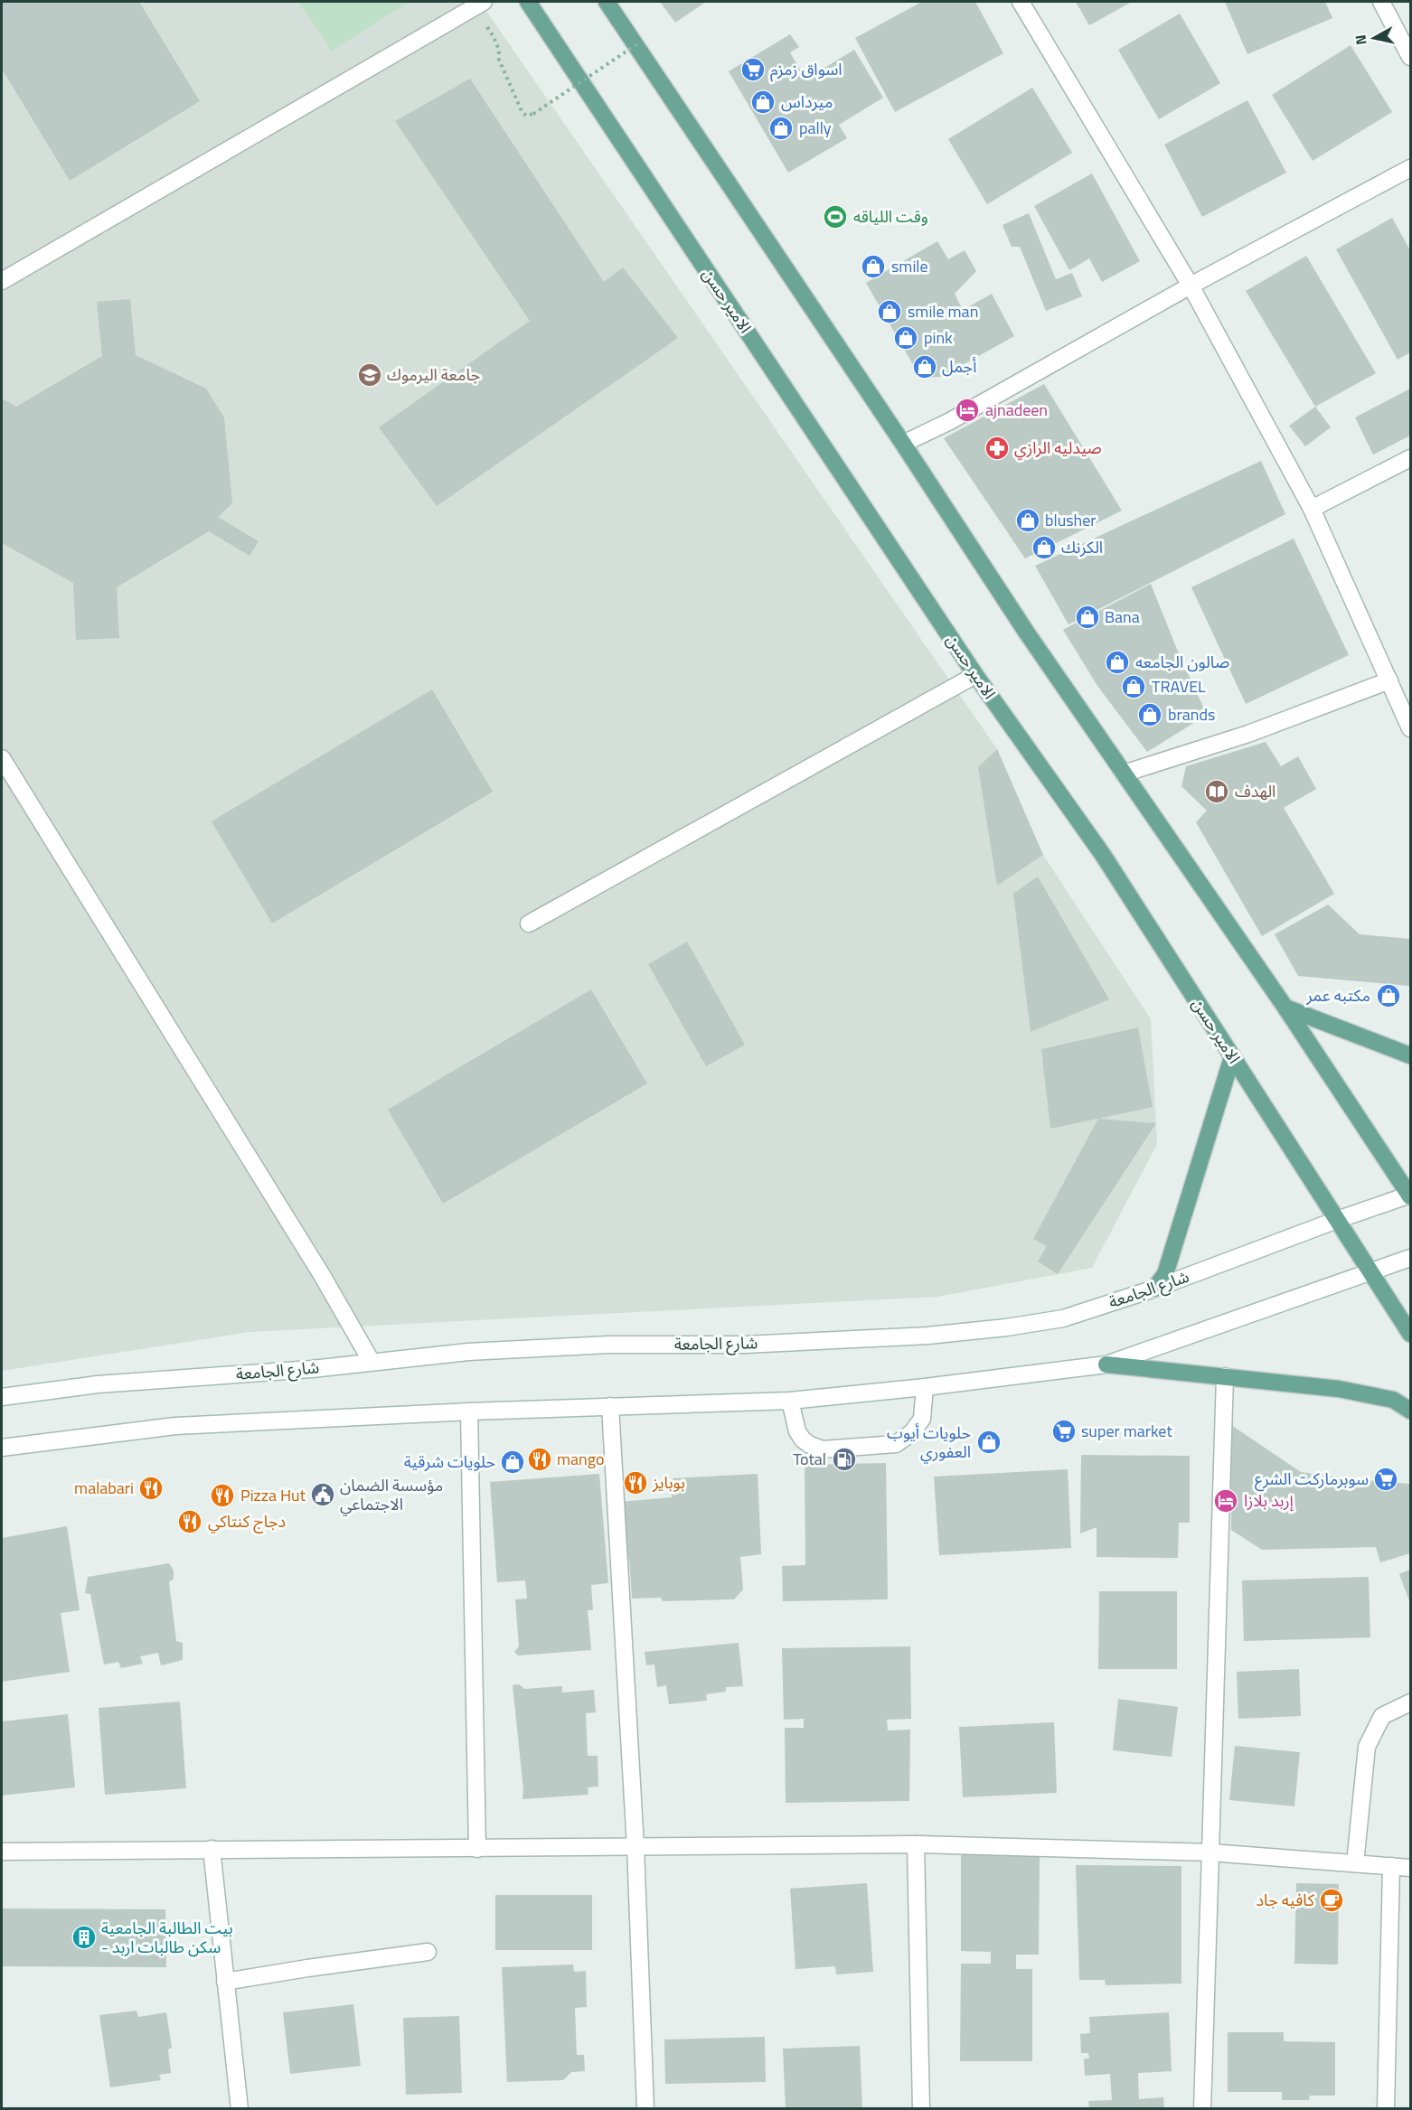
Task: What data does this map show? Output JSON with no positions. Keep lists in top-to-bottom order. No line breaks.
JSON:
{"streets":{"main road":["الامير حسن"],"street":["شارع الجامعة"]},"crossings":[["الامير حسن","شارع الجامعة"]],"places":{"supermarket":["اسواق زمزم","super market","سوبرماركت الشرع"],"shop":["ميرداس","pally","smile","smile man","pink","أجمل","blusher","الكرنك","Bana","صالون الجامعه","TRAVEL","brands","مكتبه عمر","حلويات أيوب العفوري","حلويات شرقية"],"sports":["وقت اللياقه"],"school or university":["جامعة اليرموك"],"hotel":["ajnadeen","إربد بلازا"],"pharmacy":["صيدليه الرازي"],"library":["الهدف"],"restaurant":["mango","بوبايز","malabari","Pizza Hut","دجاج كنتاكي"],"fuel station":["Total"],"public building":["مؤسسة الضمان الاجتماعي"],"cafe":["كافيه جاد"],"building":["بيت الطالبة الجامعية - سكن طالبات اربد"]},"north":"left"}
